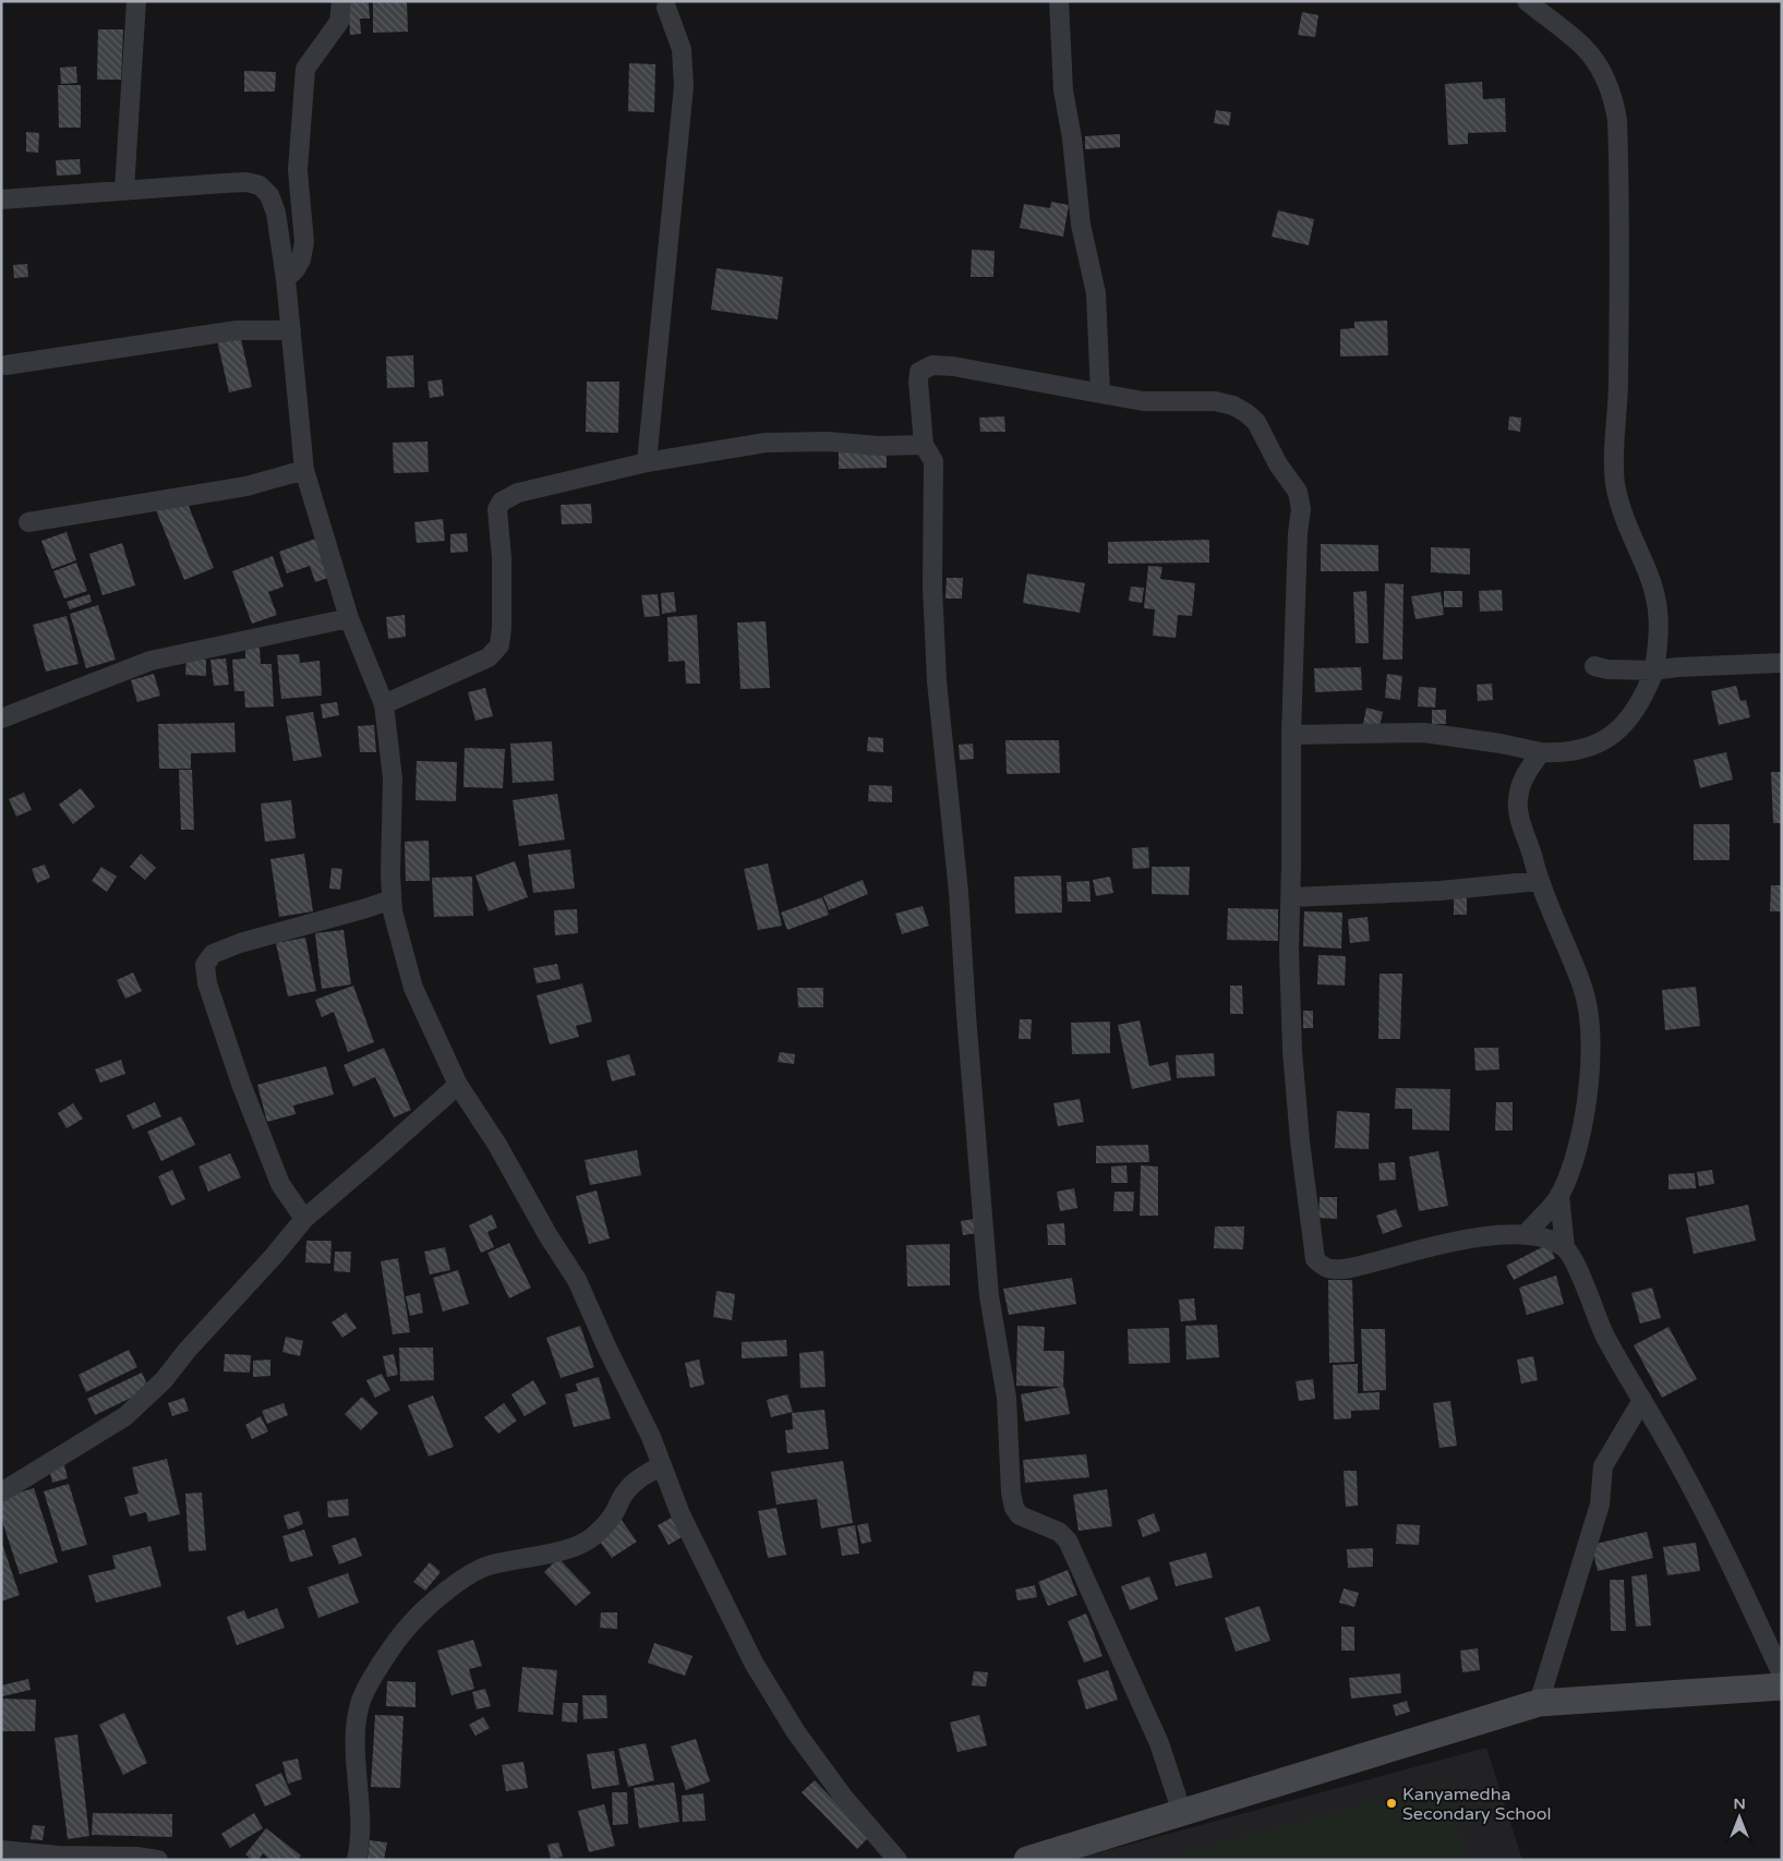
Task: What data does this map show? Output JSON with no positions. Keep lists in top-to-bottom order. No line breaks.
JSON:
{"places":["Kanyamedha Secondary School"],"north":"top"}
